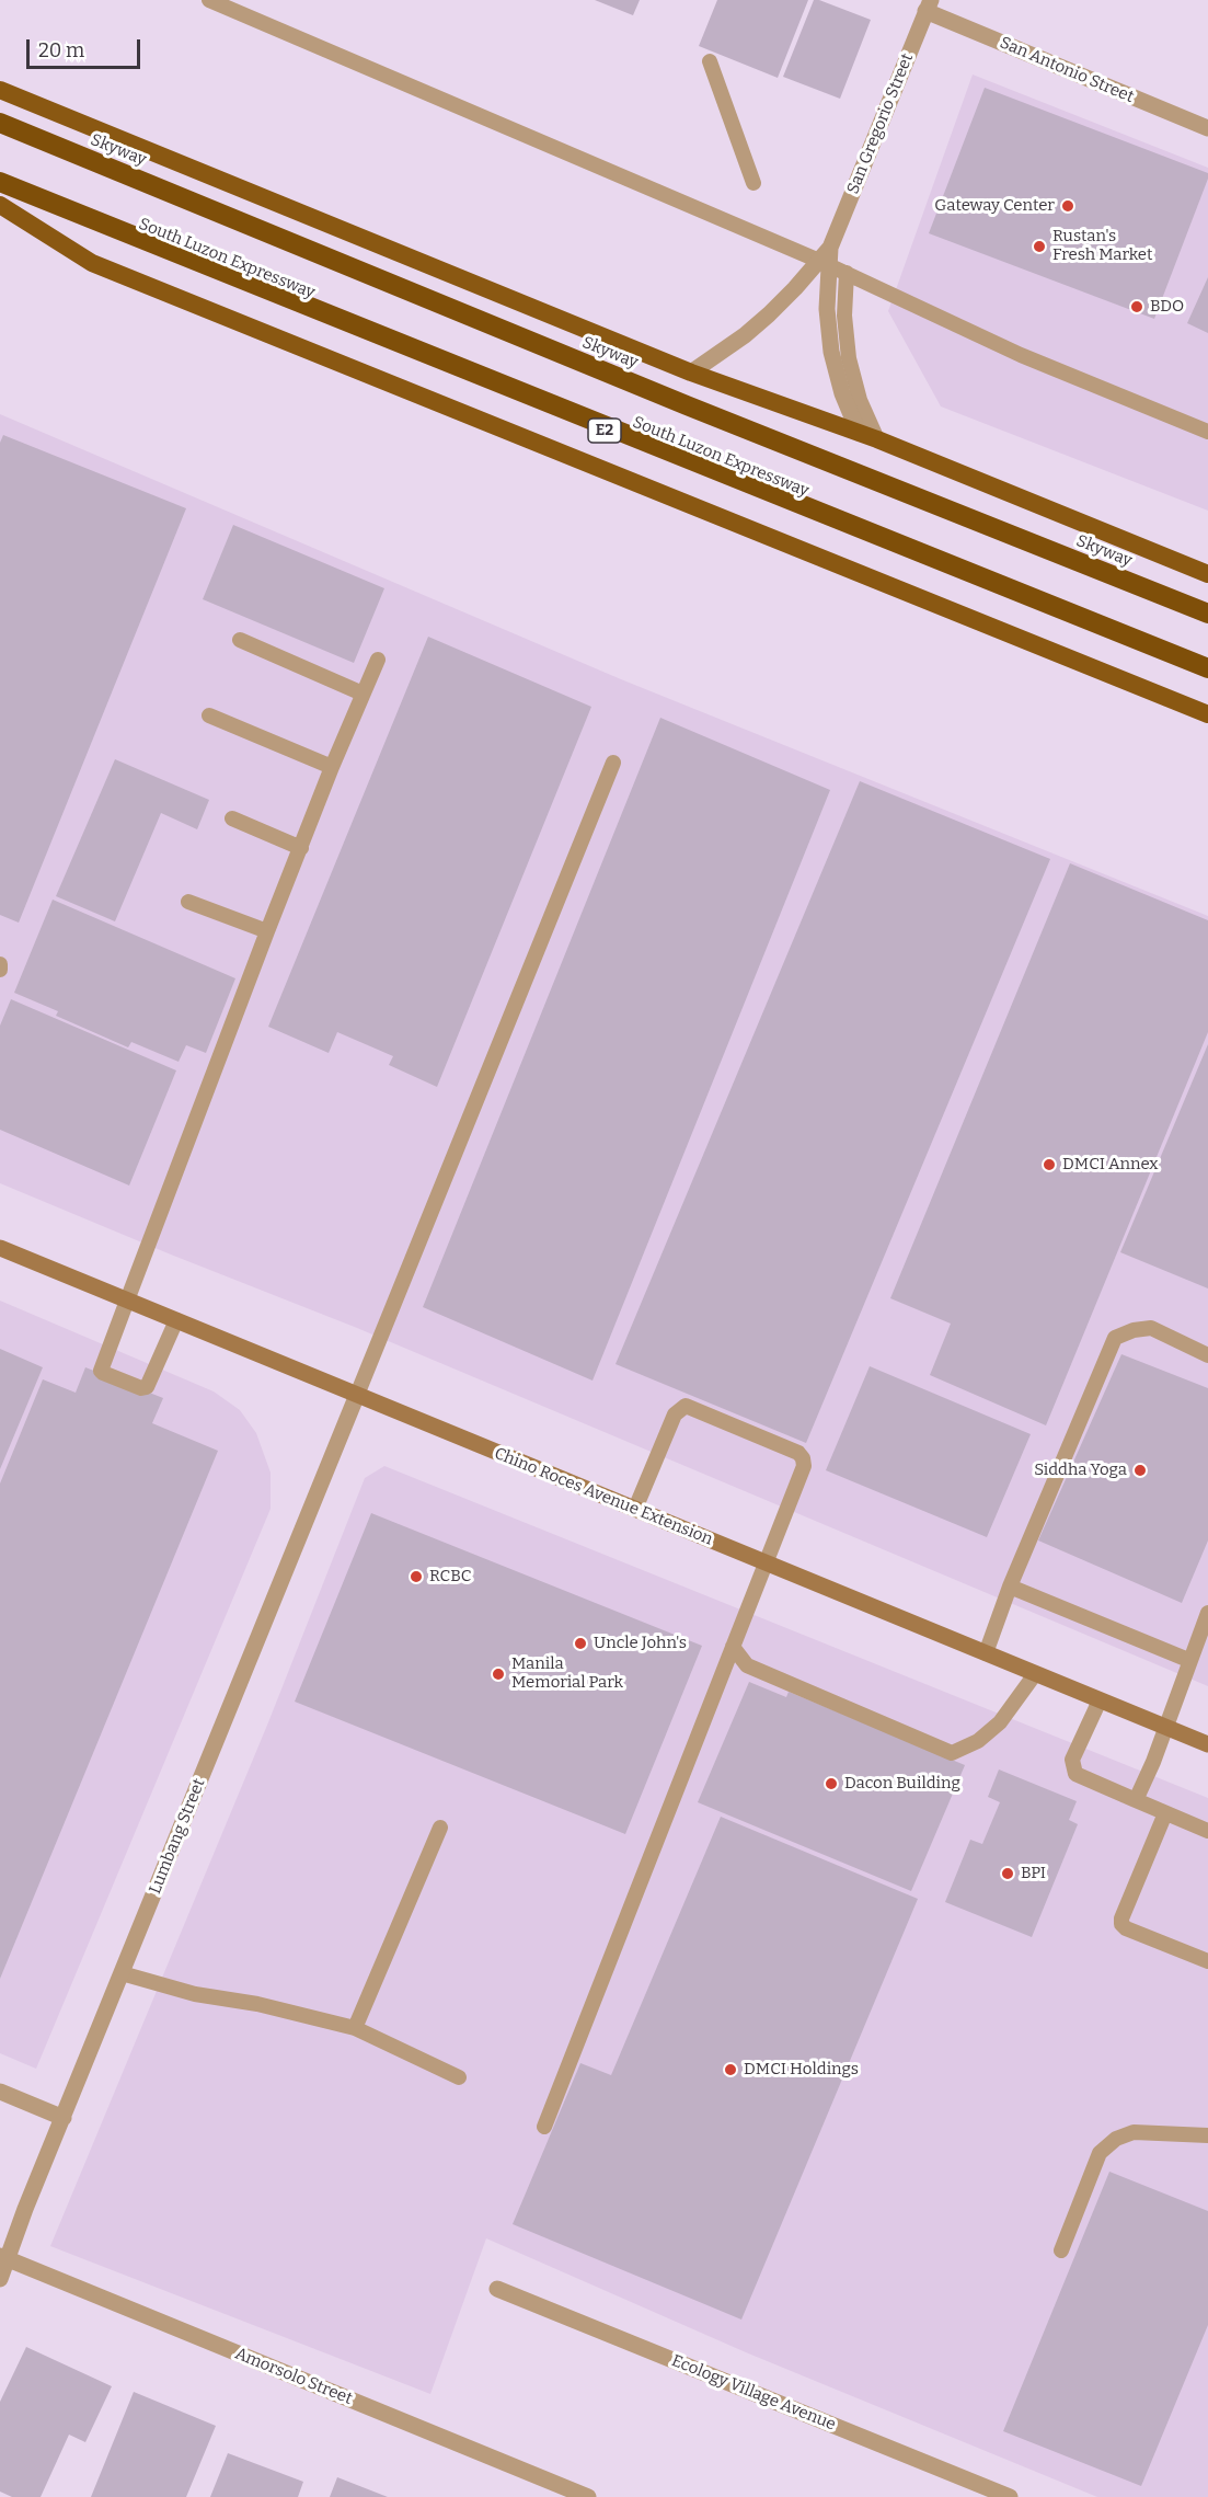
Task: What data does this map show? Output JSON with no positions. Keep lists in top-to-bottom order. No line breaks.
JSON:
{"streets":{"highway":["Skyway","South Luzon Expressway","E2"],"main road":["Chino Roces Avenue Extension"],"street":["San Antonio Street","San Gregorio Street","Lumbang Street","Amorsolo Street","Ecology Village Avenue"]},"crossings":[["San Antonio Street","San Gregorio Street"],["South Luzon Expressway","E2"],["Chino Roces Avenue Extension","Lumbang Street"],["Lumbang Street","Amorsolo Street"]],"places":["Gateway Center","Rustan's Fresh Market","BDO","DMCI Annex","Siddha Yoga","RCBC","Uncle John's","Manila Memorial Park","Dacon Building","BPI","DMCI Holdings"],"scale_bar":"20 m"}
